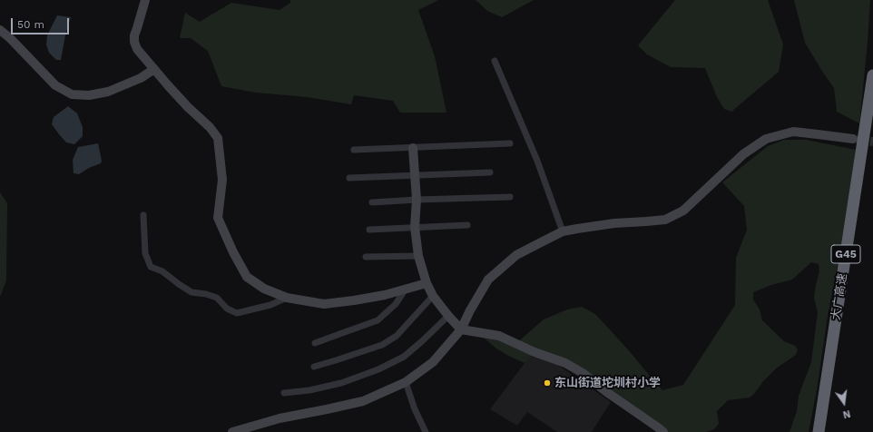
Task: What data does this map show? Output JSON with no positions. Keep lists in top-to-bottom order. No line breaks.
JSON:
{"streets":{"highway":["G45","大广高速"]},"places":["东山街道坨圳村小学"],"scale_bar":"50 m","north":"bottom"}
